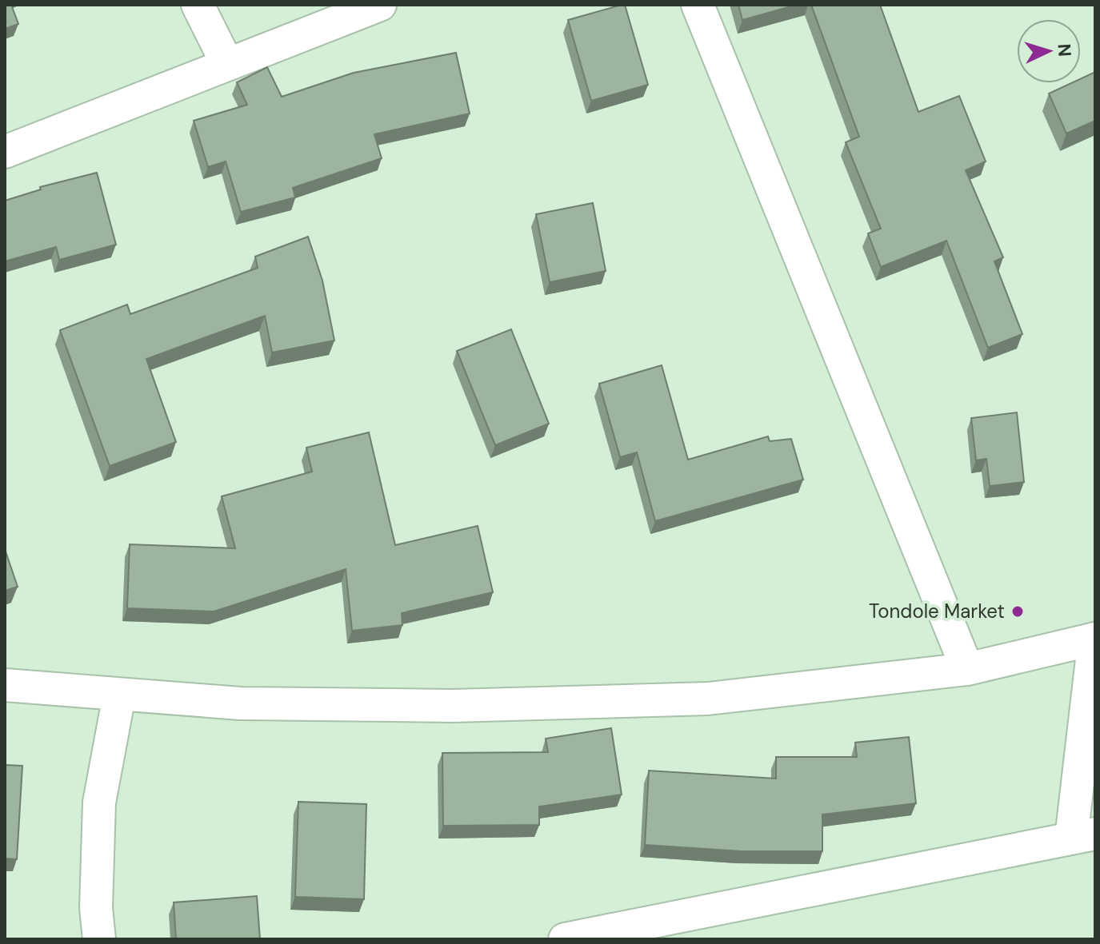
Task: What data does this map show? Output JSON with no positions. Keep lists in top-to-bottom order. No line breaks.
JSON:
{"places":["Tondole Market"],"north":"right"}
